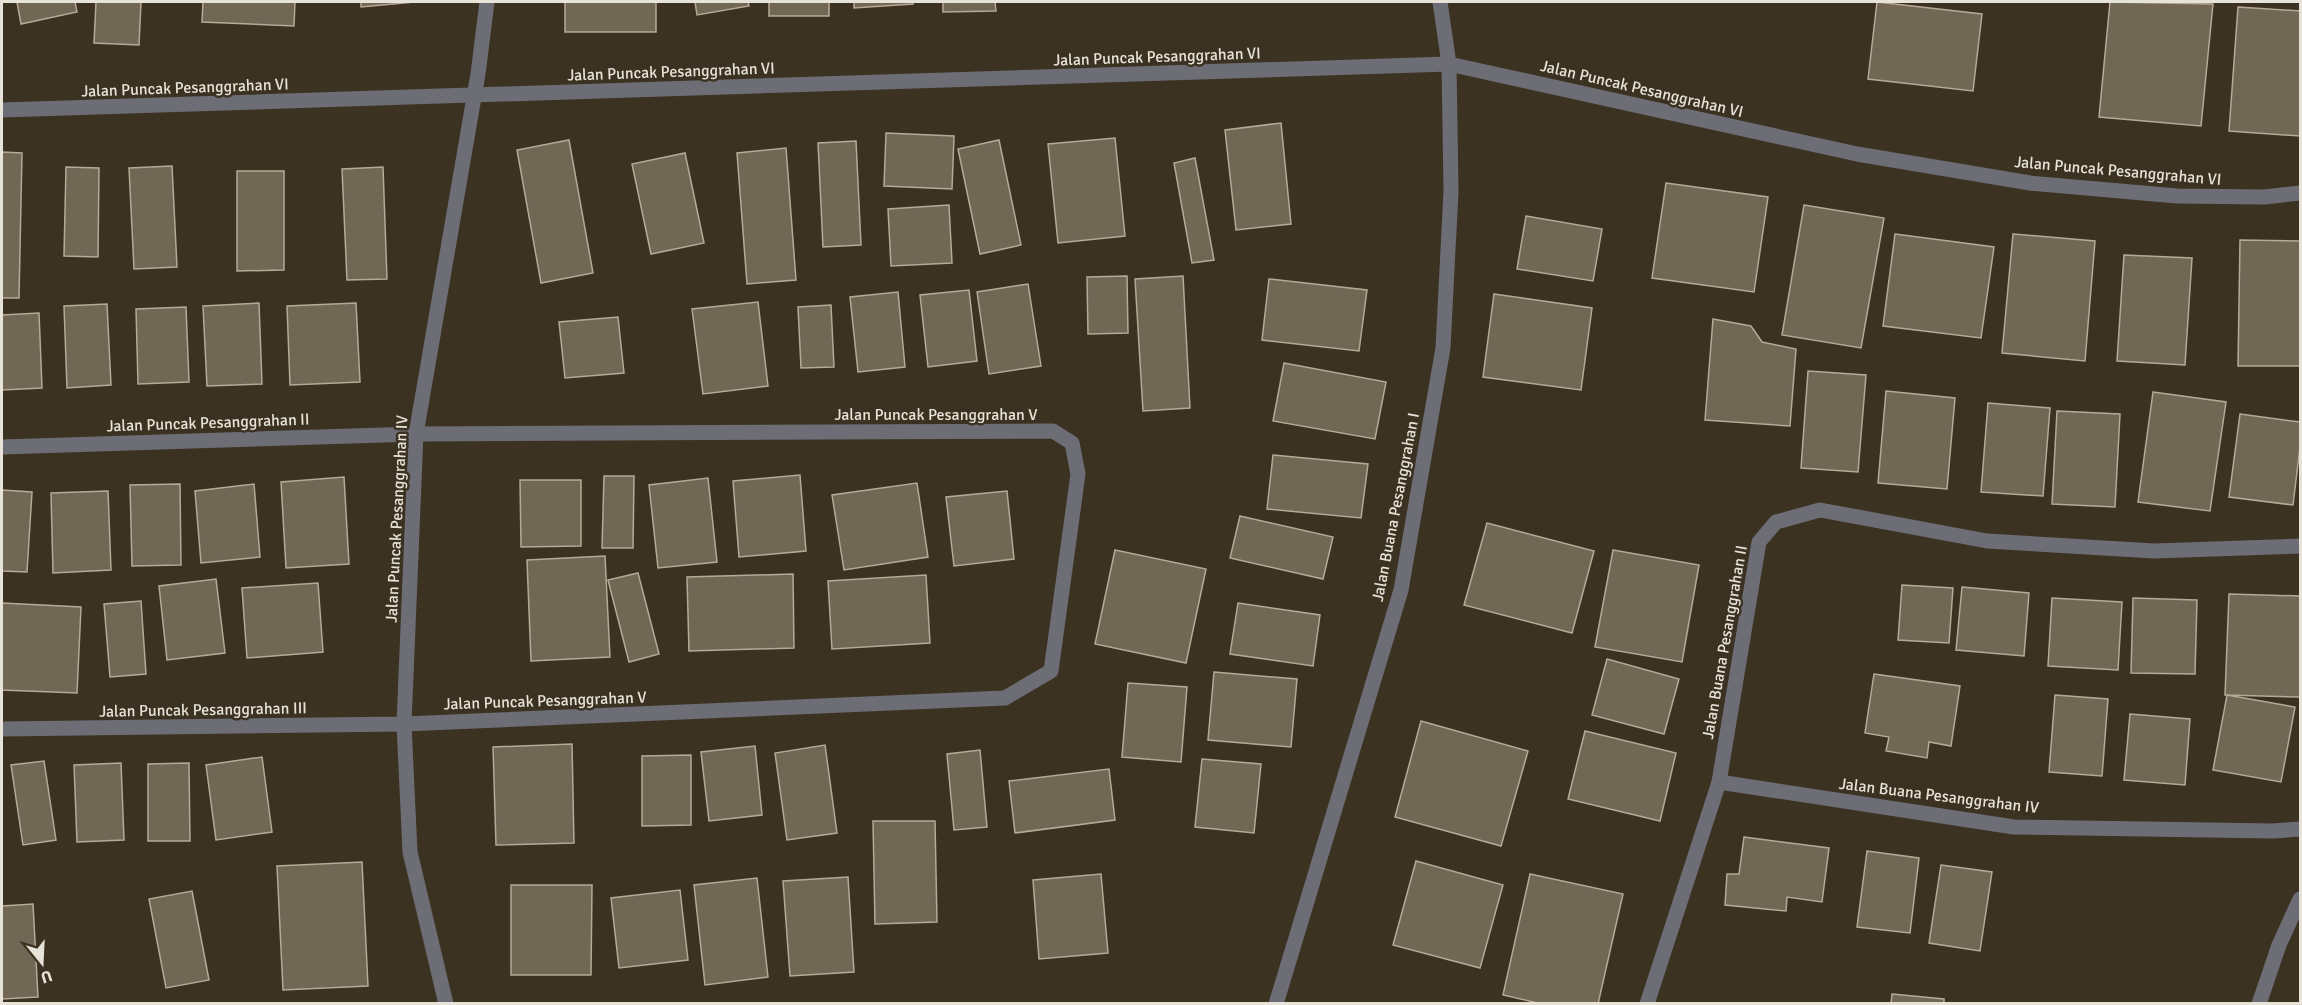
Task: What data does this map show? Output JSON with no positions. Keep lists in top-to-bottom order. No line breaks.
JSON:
{"streets":{"street":["Jalan Puncak Pesanggrahan VI","Jalan Puncak Pesanggrahan V","Jalan Puncak Pesanggrahan II","Jalan Buana Pesanggrahan I","Jalan Puncak Pesanggrahan IV","Jalan Buana Pesanggrahan II","Jalan Puncak Pesanggrahan III","Jalan Buana Pesanggrahan IV"]},"crossings":[["Jalan Puncak Pesanggrahan VI","Jalan Buana Pesanggrahan I"],["Jalan Puncak Pesanggrahan VI","Jalan Puncak Pesanggrahan IV"],["Jalan Puncak Pesanggrahan V","Jalan Puncak Pesanggrahan II"],["Jalan Puncak Pesanggrahan V","Jalan Puncak Pesanggrahan IV"],["Jalan Puncak Pesanggrahan V","Jalan Puncak Pesanggrahan III"],["Jalan Puncak Pesanggrahan II","Jalan Puncak Pesanggrahan IV"],["Jalan Puncak Pesanggrahan IV","Jalan Puncak Pesanggrahan III"],["Jalan Buana Pesanggrahan II","Jalan Buana Pesanggrahan IV"]],"north":"bottom"}
